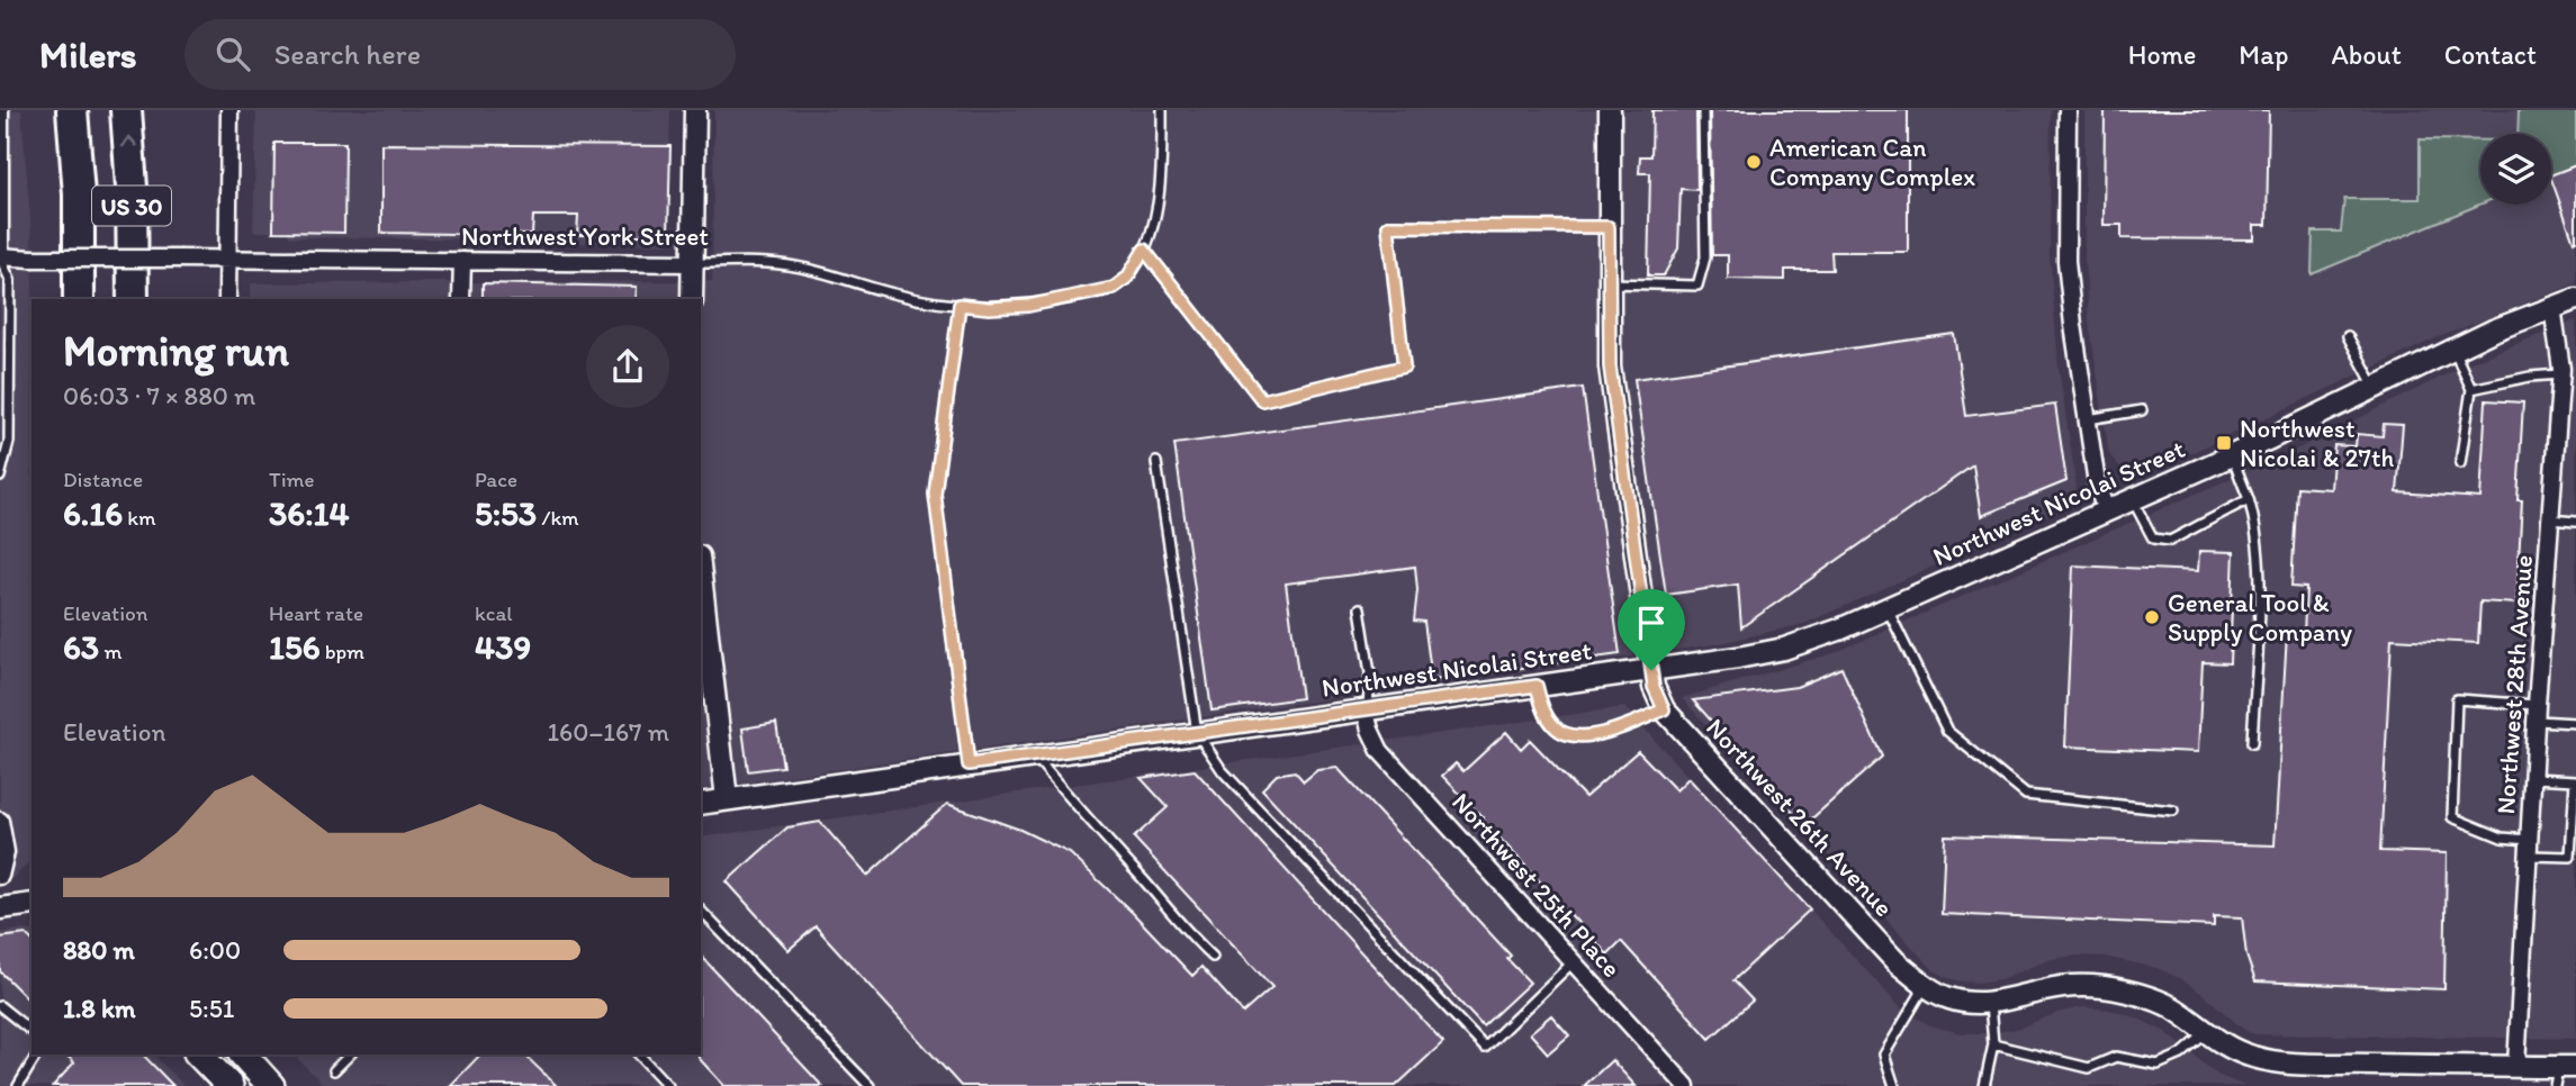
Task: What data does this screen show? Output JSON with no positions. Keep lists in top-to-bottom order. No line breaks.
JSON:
{"streets":{"highway":["US 30"],"street":["Northwest York Street","Northwest Nicolai Street","Northwest 28th Avenue","Northwest 26th Avenue","Northwest 25th Place"]},"crossings":[["Northwest Nicolai Street","Northwest 28th Avenue"],["Northwest Nicolai Street","Northwest 26th Avenue"],["Northwest Nicolai Street","Northwest 25th Place"],["Northwest 28th Avenue","Northwest 26th Avenue"]],"places":{"other":["American Can Company Complex","General Tool & Supply Company"],"transit":["Northwest Nicolai & 27th"]},"page":{"header":"Milers","search":"Search here","nav":["Home","Map","About","Contact"],"heading":["Morning run","06:03 · 7 × 880 m"],"stats":[["Distance","6.16 km"],["Time","36:14"],["Pace","5:53 /km"],["Elevation","63 m"],["Heart rate","156 bpm"],["kcal","439"]],"chart":["Elevation","160–167 m"],"list":[{"name":"880 m","note":"6:00"},{"name":"1.8 km","note":"5:51"}]}}
